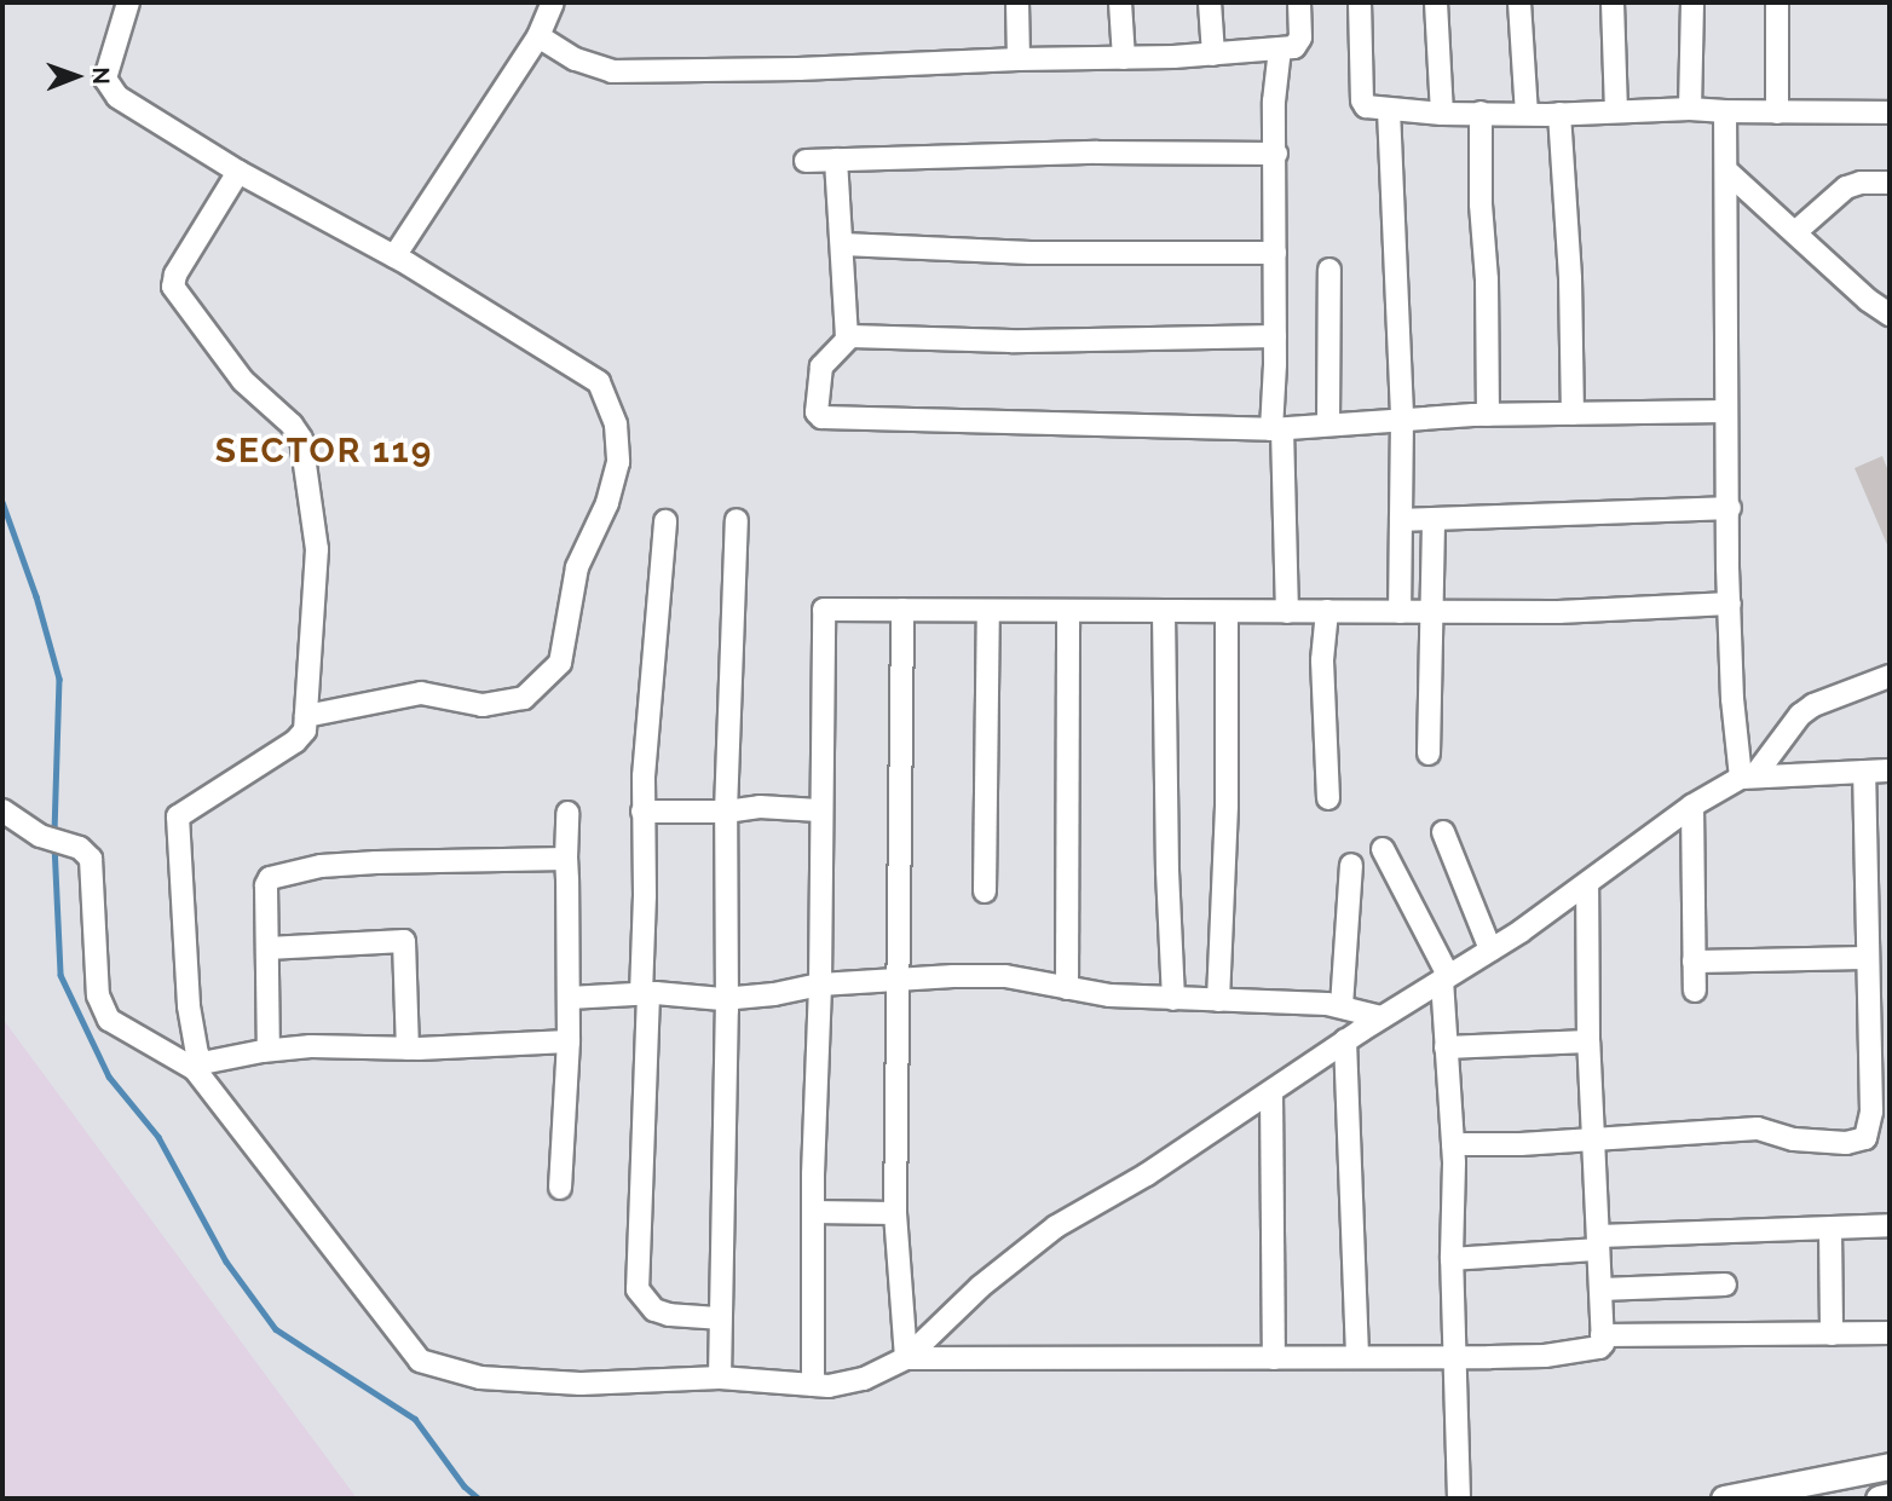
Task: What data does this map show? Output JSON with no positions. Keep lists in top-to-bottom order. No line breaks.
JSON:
{"districts":["SECTOR 119"],"north":"right"}
